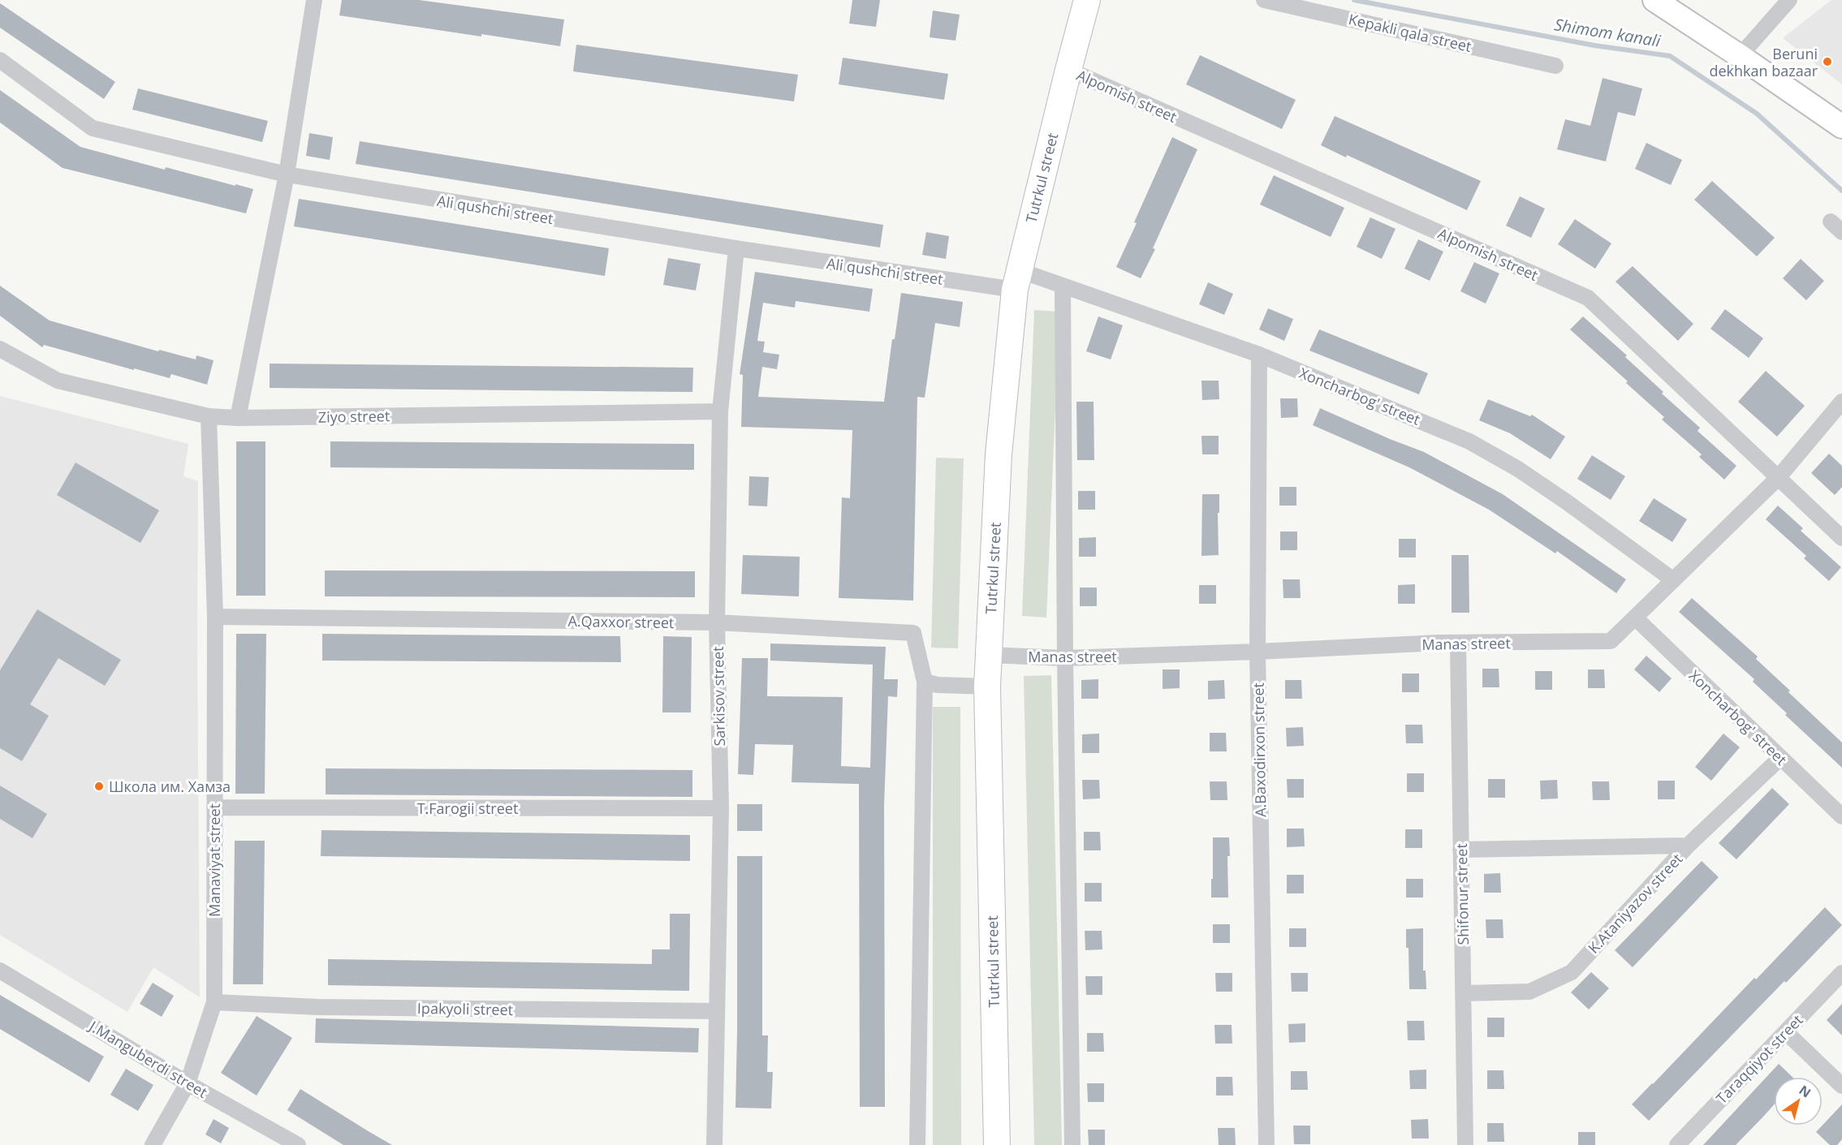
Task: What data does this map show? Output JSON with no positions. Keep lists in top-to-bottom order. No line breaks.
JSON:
{"streets":{"main road":["Tutrkul street"],"street":["Kepakli qala street","Alpomish street","Ali qushchi street","Xoncharbog' street","Ziyo street","A.Qaxxor street","Manas street","Sarkisov street","A.Baxodirxon street","T.Farogii street","Manaviyat street","Shifonur street","K.Ataniyazov street","Ipakyoli street","J.Manguberdi street","Taraqqiyot street"]},"crossings":[["Alpomish street","Tutrkul street"],["Alpomish street","Manas street"],["Tutrkul street","Ali qushchi street"],["Tutrkul street","Xoncharbog' street"],["Tutrkul street","Manas street"],["Ali qushchi street","Xoncharbog' street"],["Ali qushchi street","Sarkisov street"],["Xoncharbog' street","Manas street"],["Xoncharbog' street","A.Baxodirxon street"],["Xoncharbog' street","K.Ataniyazov street"],["Ziyo street","Sarkisov street"],["Ziyo street","Manaviyat street"],["A.Qaxxor street","Sarkisov street"],["A.Qaxxor street","Manaviyat street"],["Manas street","A.Baxodirxon street"],["Manas street","Shifonur street"],["Sarkisov street","T.Farogii street"],["Sarkisov street","Ipakyoli street"],["T.Farogii street","Manaviyat street"],["Manaviyat street","Ipakyoli street"],["Manaviyat street","J.Manguberdi street"],["Shifonur street","K.Ataniyazov street"]],"water":["Shimom kanali"],"places":["Beruni dekhkan bazaar","Школа им. Хамза"],"north":"top right"}
